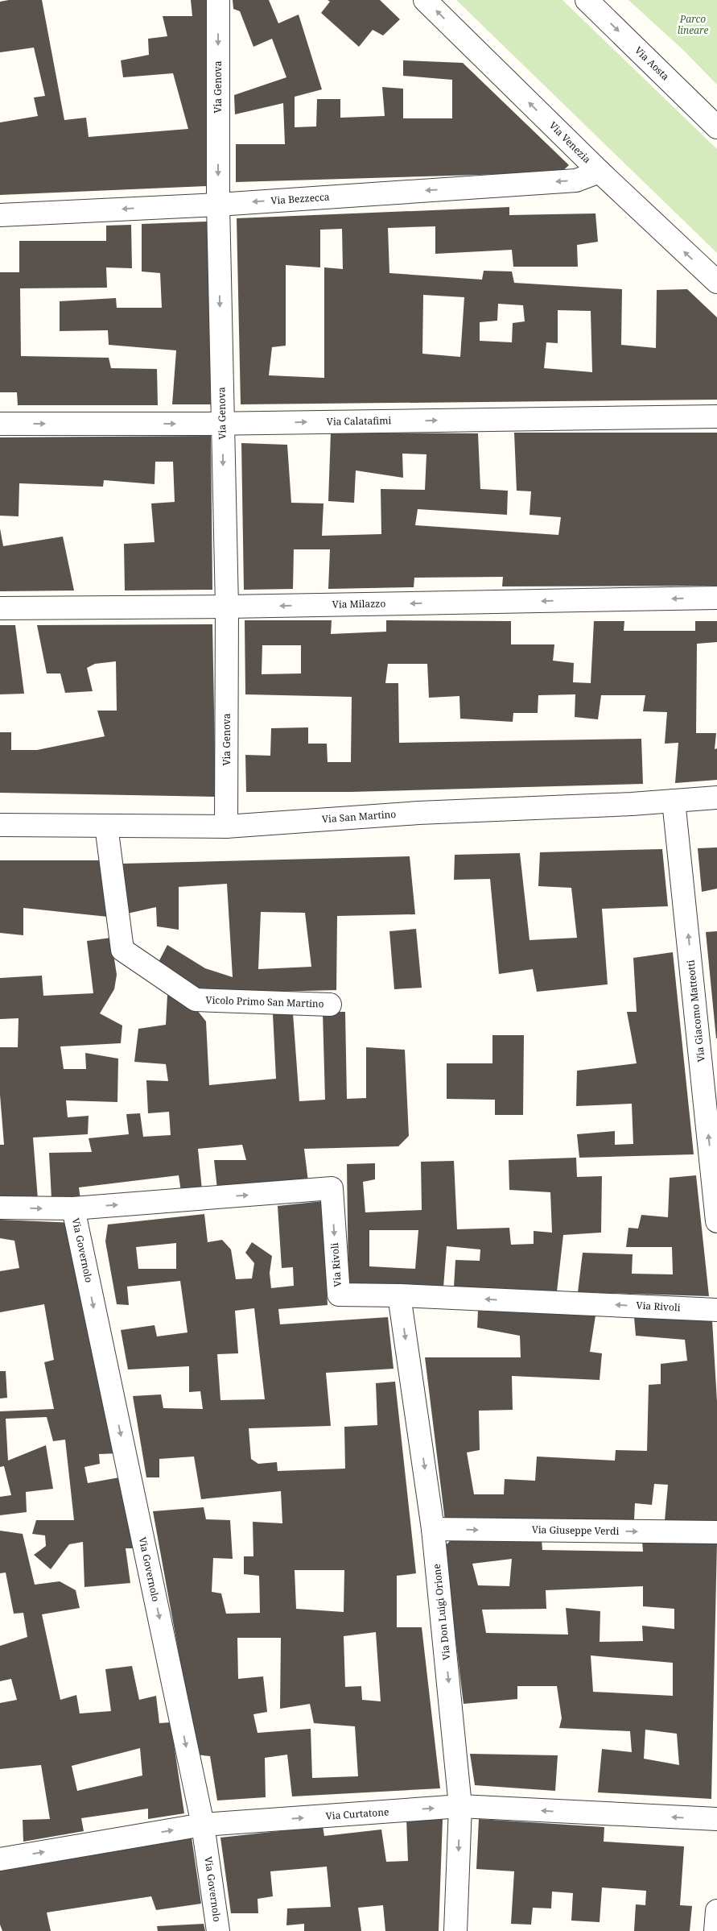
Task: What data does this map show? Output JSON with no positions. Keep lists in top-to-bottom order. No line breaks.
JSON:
{"streets":{"street":["Via Aosta","Via Genova","Via Venezia","Via Bezzecca","Via Calatafimi","Via Milazzo","Via San Martino","Vicolo Primo San Martino","Via Giacomo Matteotti","Via Governolo","Via Rivoli","Via Giuseppe Verdi","Via Don Luigi Orione","Via Curtatone"]},"crossings":[["Via Genova","Via Bezzecca"],["Via Genova","Via Calatafimi"],["Via Genova","Via Milazzo"],["Via Genova","Via San Martino"],["Via Venezia","Via Bezzecca"],["Via San Martino","Vicolo Primo San Martino"],["Via San Martino","Via Giacomo Matteotti"],["Via Governolo","Via Rivoli"],["Via Governolo","Via Curtatone"],["Via Rivoli","Via Don Luigi Orione"],["Via Giuseppe Verdi","Via Don Luigi Orione"],["Via Don Luigi Orione","Via Curtatone"]],"one_way":["Via Aosta","Via Genova","Via Venezia","Via Bezzecca","Via Calatafimi","Via Milazzo","Via Giacomo Matteotti","Via Governolo","Via Giuseppe Verdi","Via Don Luigi Orione"],"parks":["Parco lineare"]}
